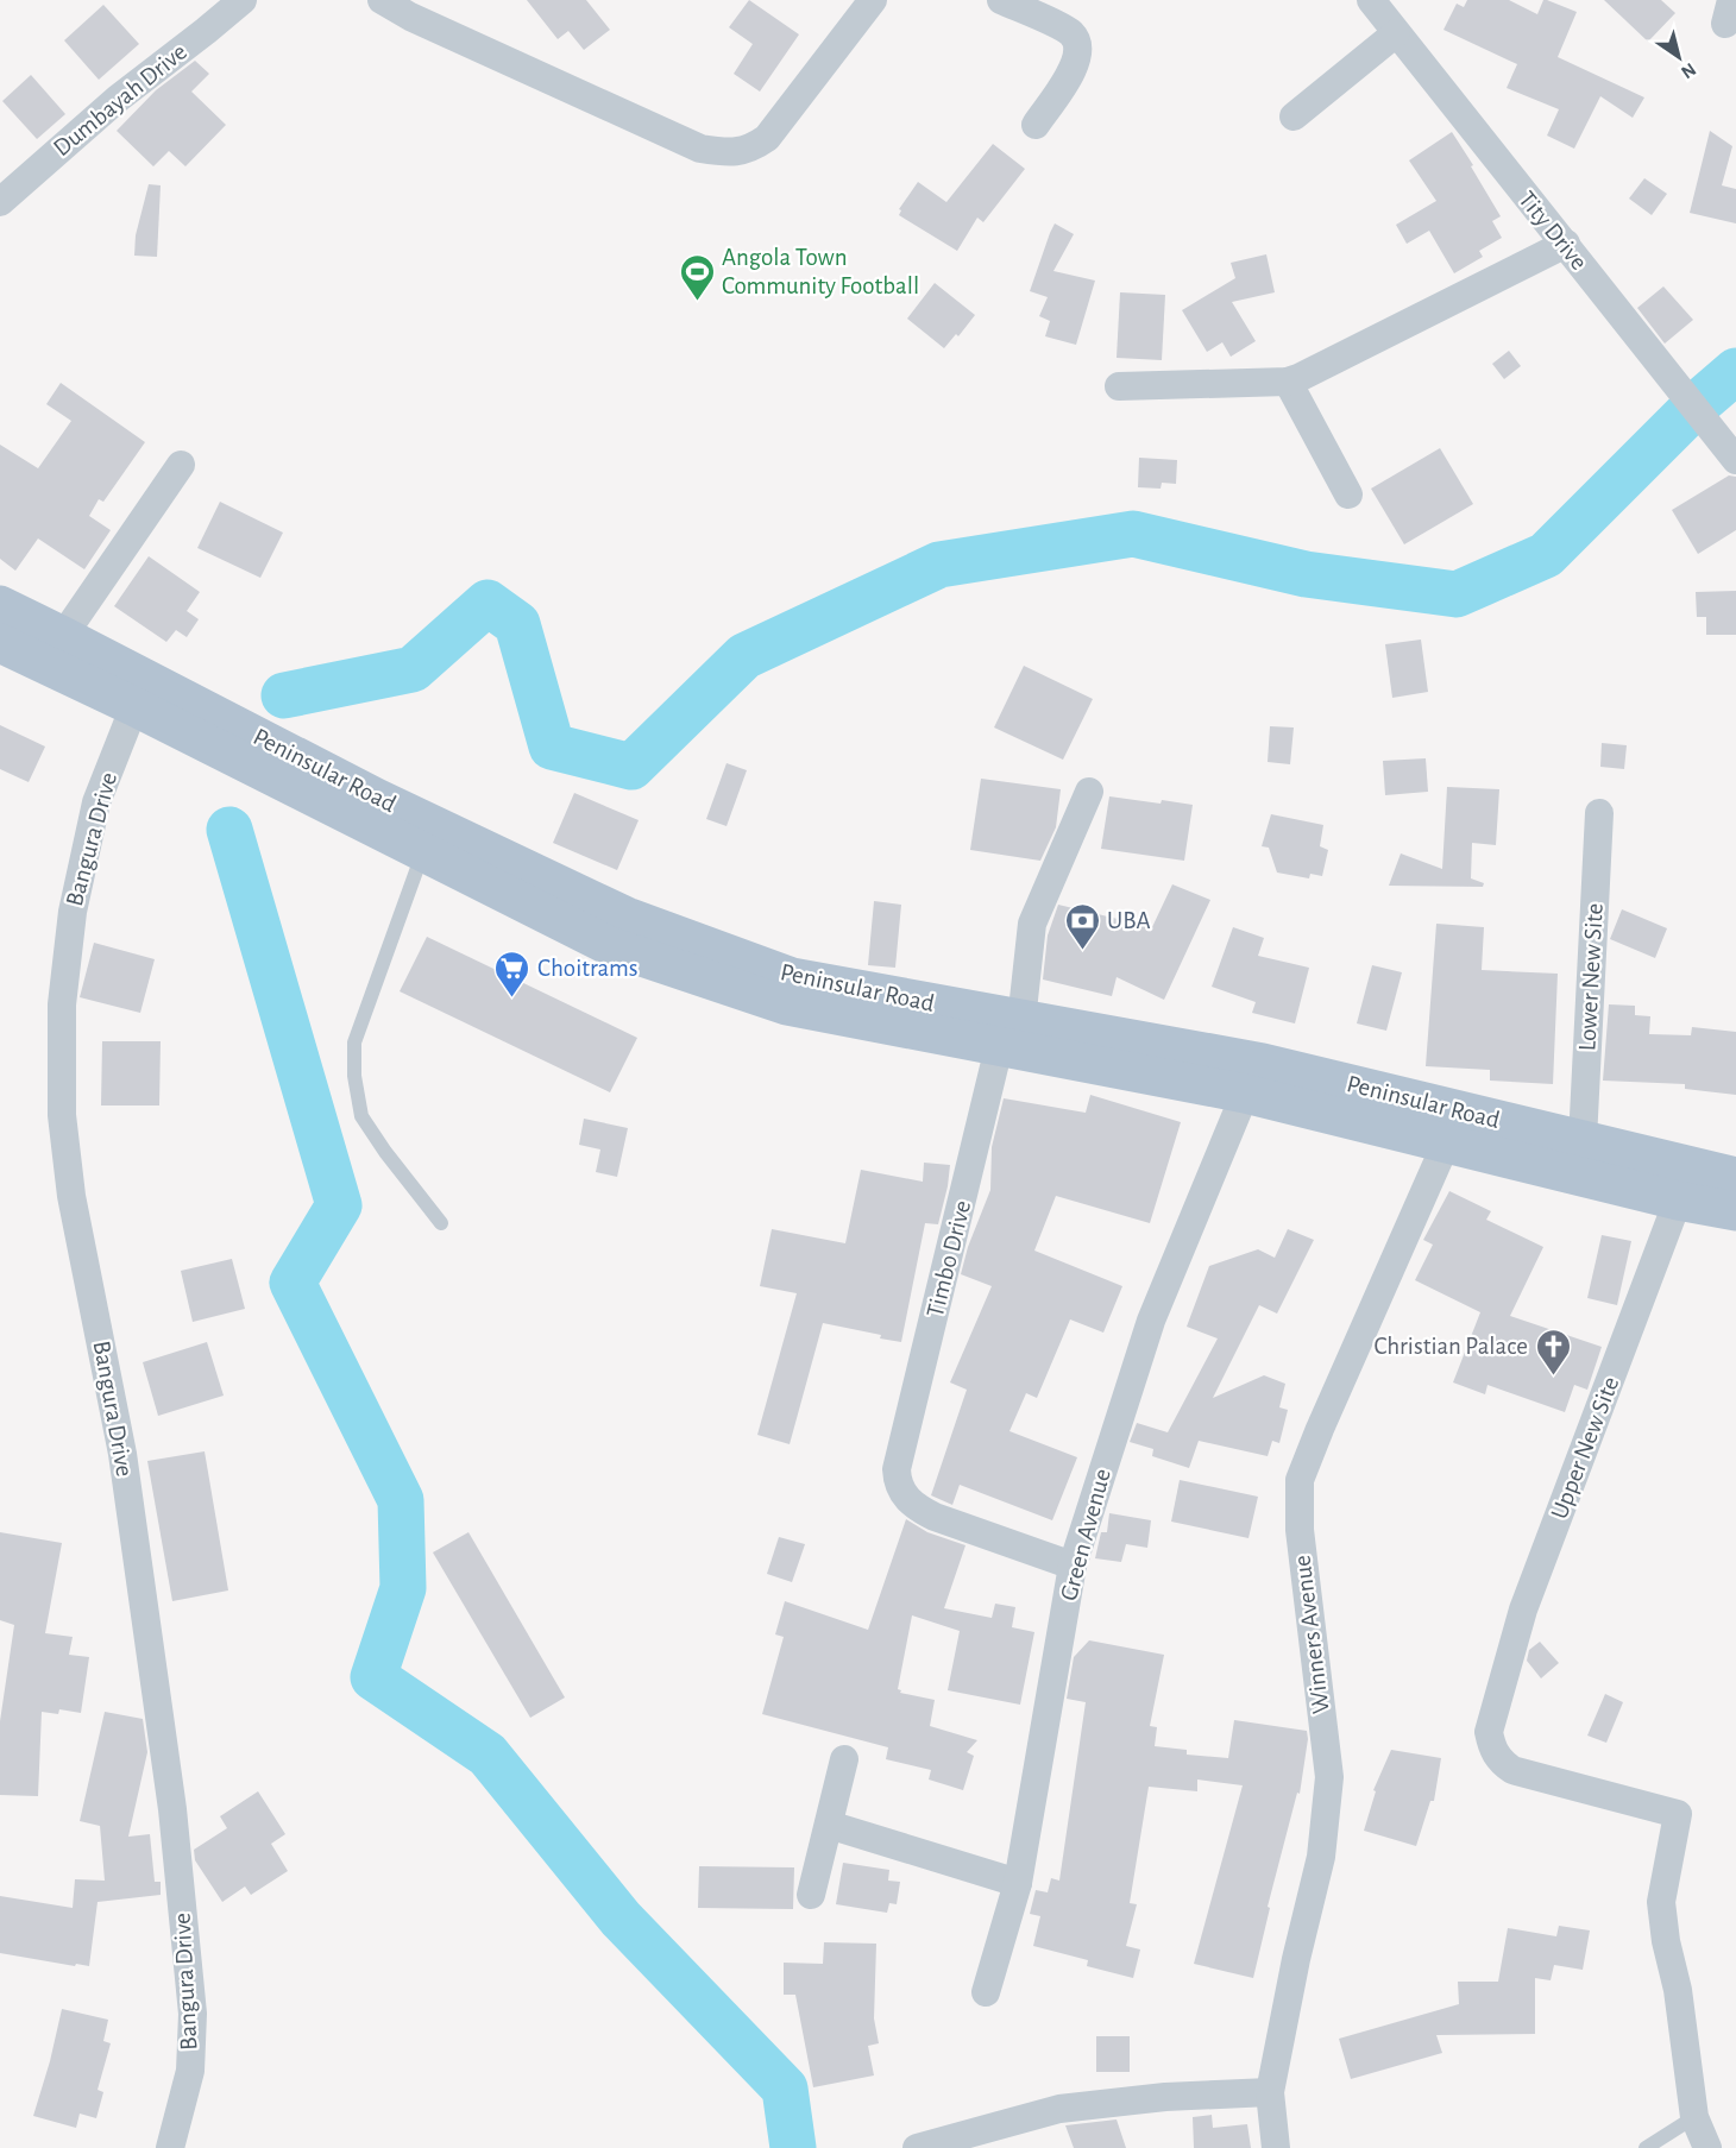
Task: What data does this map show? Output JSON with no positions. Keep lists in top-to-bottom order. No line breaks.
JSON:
{"streets":{"main road":["Peninsular Road"],"street":["Dumbayah Drive","Tity Drive","Bangura Drive","Lower New Site","Timbo Drive","Upper New Site","Green Avenue","Winners Avenue"]},"crossings":[["Peninsular Road","Bangura Drive"],["Peninsular Road","Lower New Site"],["Peninsular Road","Timbo Drive"],["Peninsular Road","Upper New Site"],["Peninsular Road","Green Avenue"],["Peninsular Road","Winners Avenue"],["Timbo Drive","Green Avenue"]],"places":{"sports":["Angola Town Community Football"],"bank":["UBA"],"supermarket":["Choitrams"],"church":["Christian Palace"]},"north":"bottom right"}
